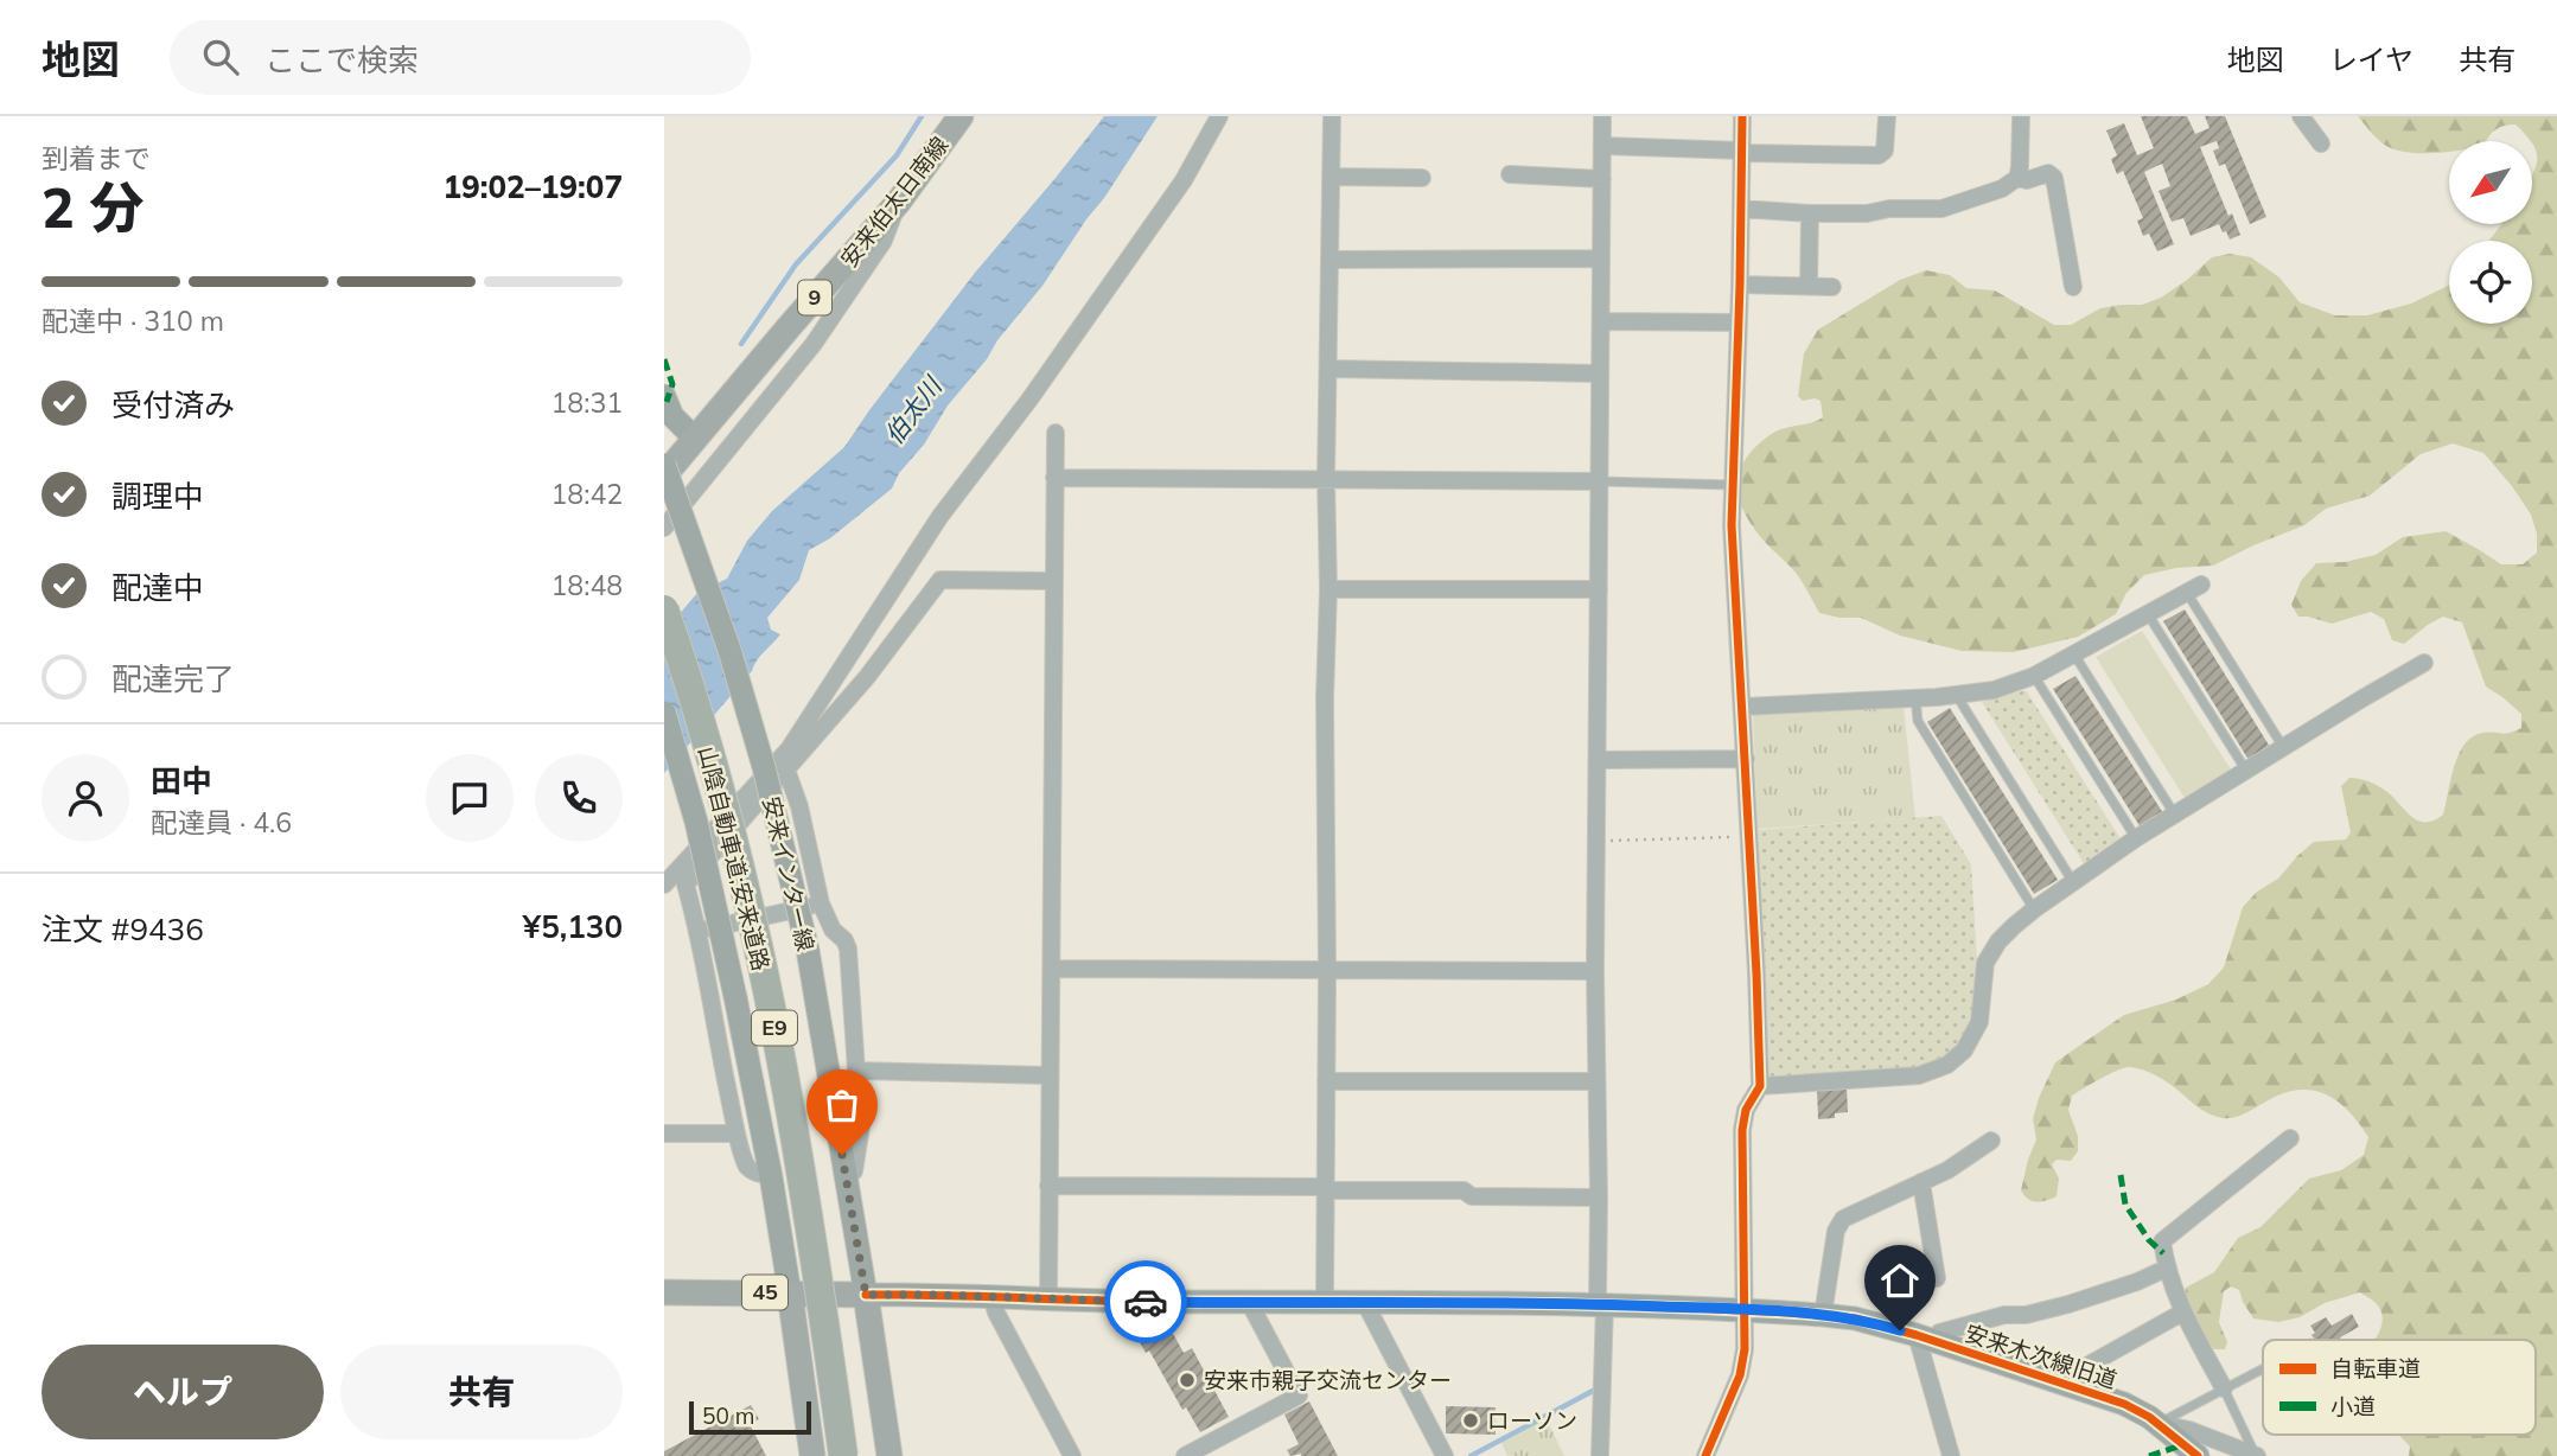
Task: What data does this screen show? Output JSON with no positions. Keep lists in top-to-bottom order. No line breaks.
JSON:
{"streets":{"highway":["山陰自動車道;安来道路","E9"],"main road":["安来伯太日南線","9","安来インター線","45","安来木次線旧道"]},"crossings":[["安来インター線","45"],["安来インター線","安来木次線旧道"],["45","安来木次線旧道"]],"water":["伯太川"],"places":["安来市親子交流センター","ローソン"],"legend":["自転車道","小道"],"scale_bar":"50 m","north":"bottom left","page":{"header":"地図","search":"ここで検索","nav":["地図","レイヤ","共有"],"heading":["2 分","到着まで","19:02–19:07"],"panel":["田中","配達員 · 4.6","注文 #9436","¥5,130"],"bar":"配達中 · 310 m","list":[["受付済み","18:31"],["調理中","18:42"],["配達中","18:48"],"配達完了"],"buttons":["ヘルプ","共有"],"scale":"50 m"}}
